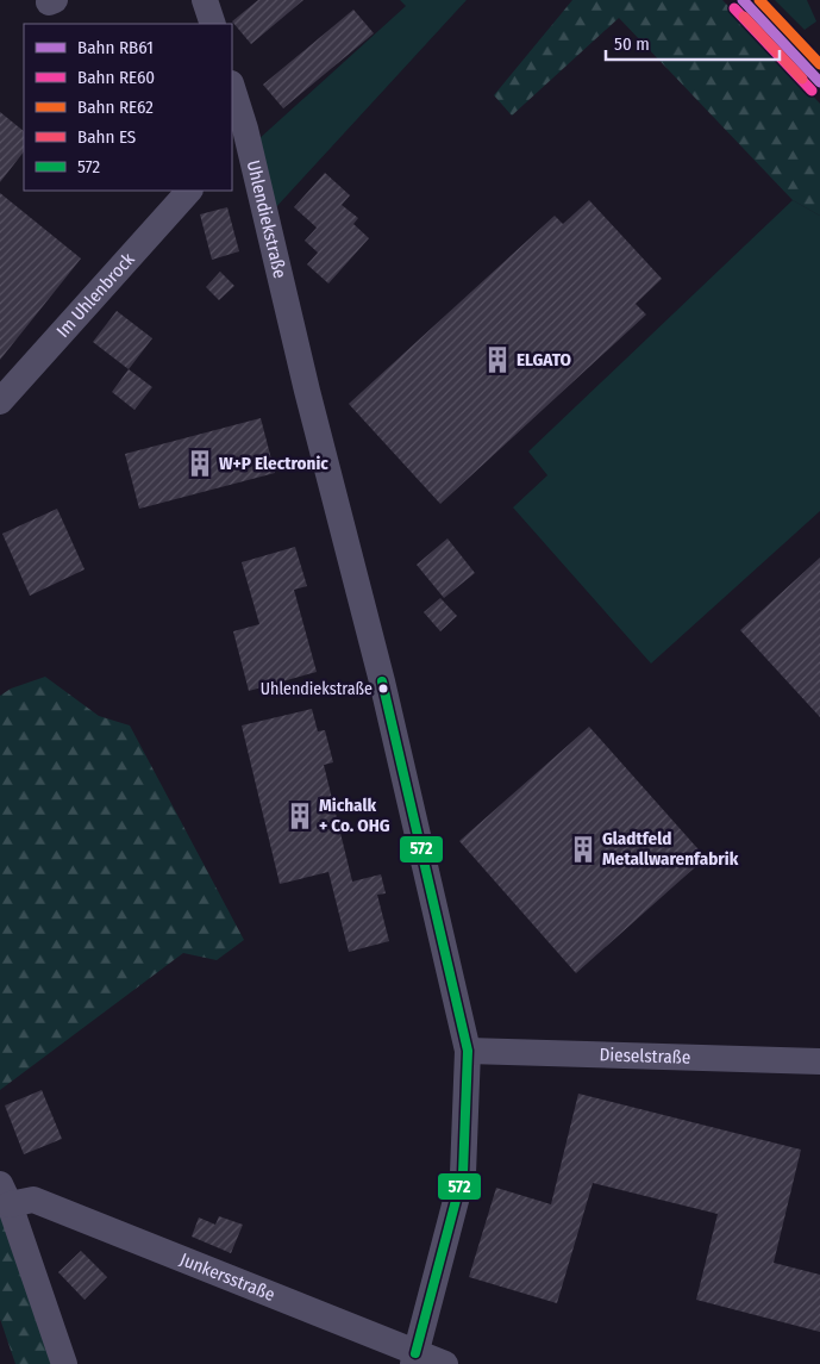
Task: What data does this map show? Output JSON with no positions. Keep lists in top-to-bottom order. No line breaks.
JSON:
{"streets":{"street":["Uhlendiekstraße","Im Uhlenbrock","Dieselstraße","Junkersstraße"]},"crossings":[["Uhlendiekstraße","Dieselstraße"],["Uhlendiekstraße","Junkersstraße"]],"places":{"building":["ELGATO","W+P Electronic","Michalk + Co. OHG","Gladtfeld Metallwarenfabrik"],"other":["Uhlendiekstraße"]},"lines":["rail line RB61","rail line RE62","rail line RE60","rail line ES","transit line 572"],"legend":["Bahn RB61","Bahn RE60","Bahn RE62","Bahn ES","572"],"scale_bar":"50 m"}
